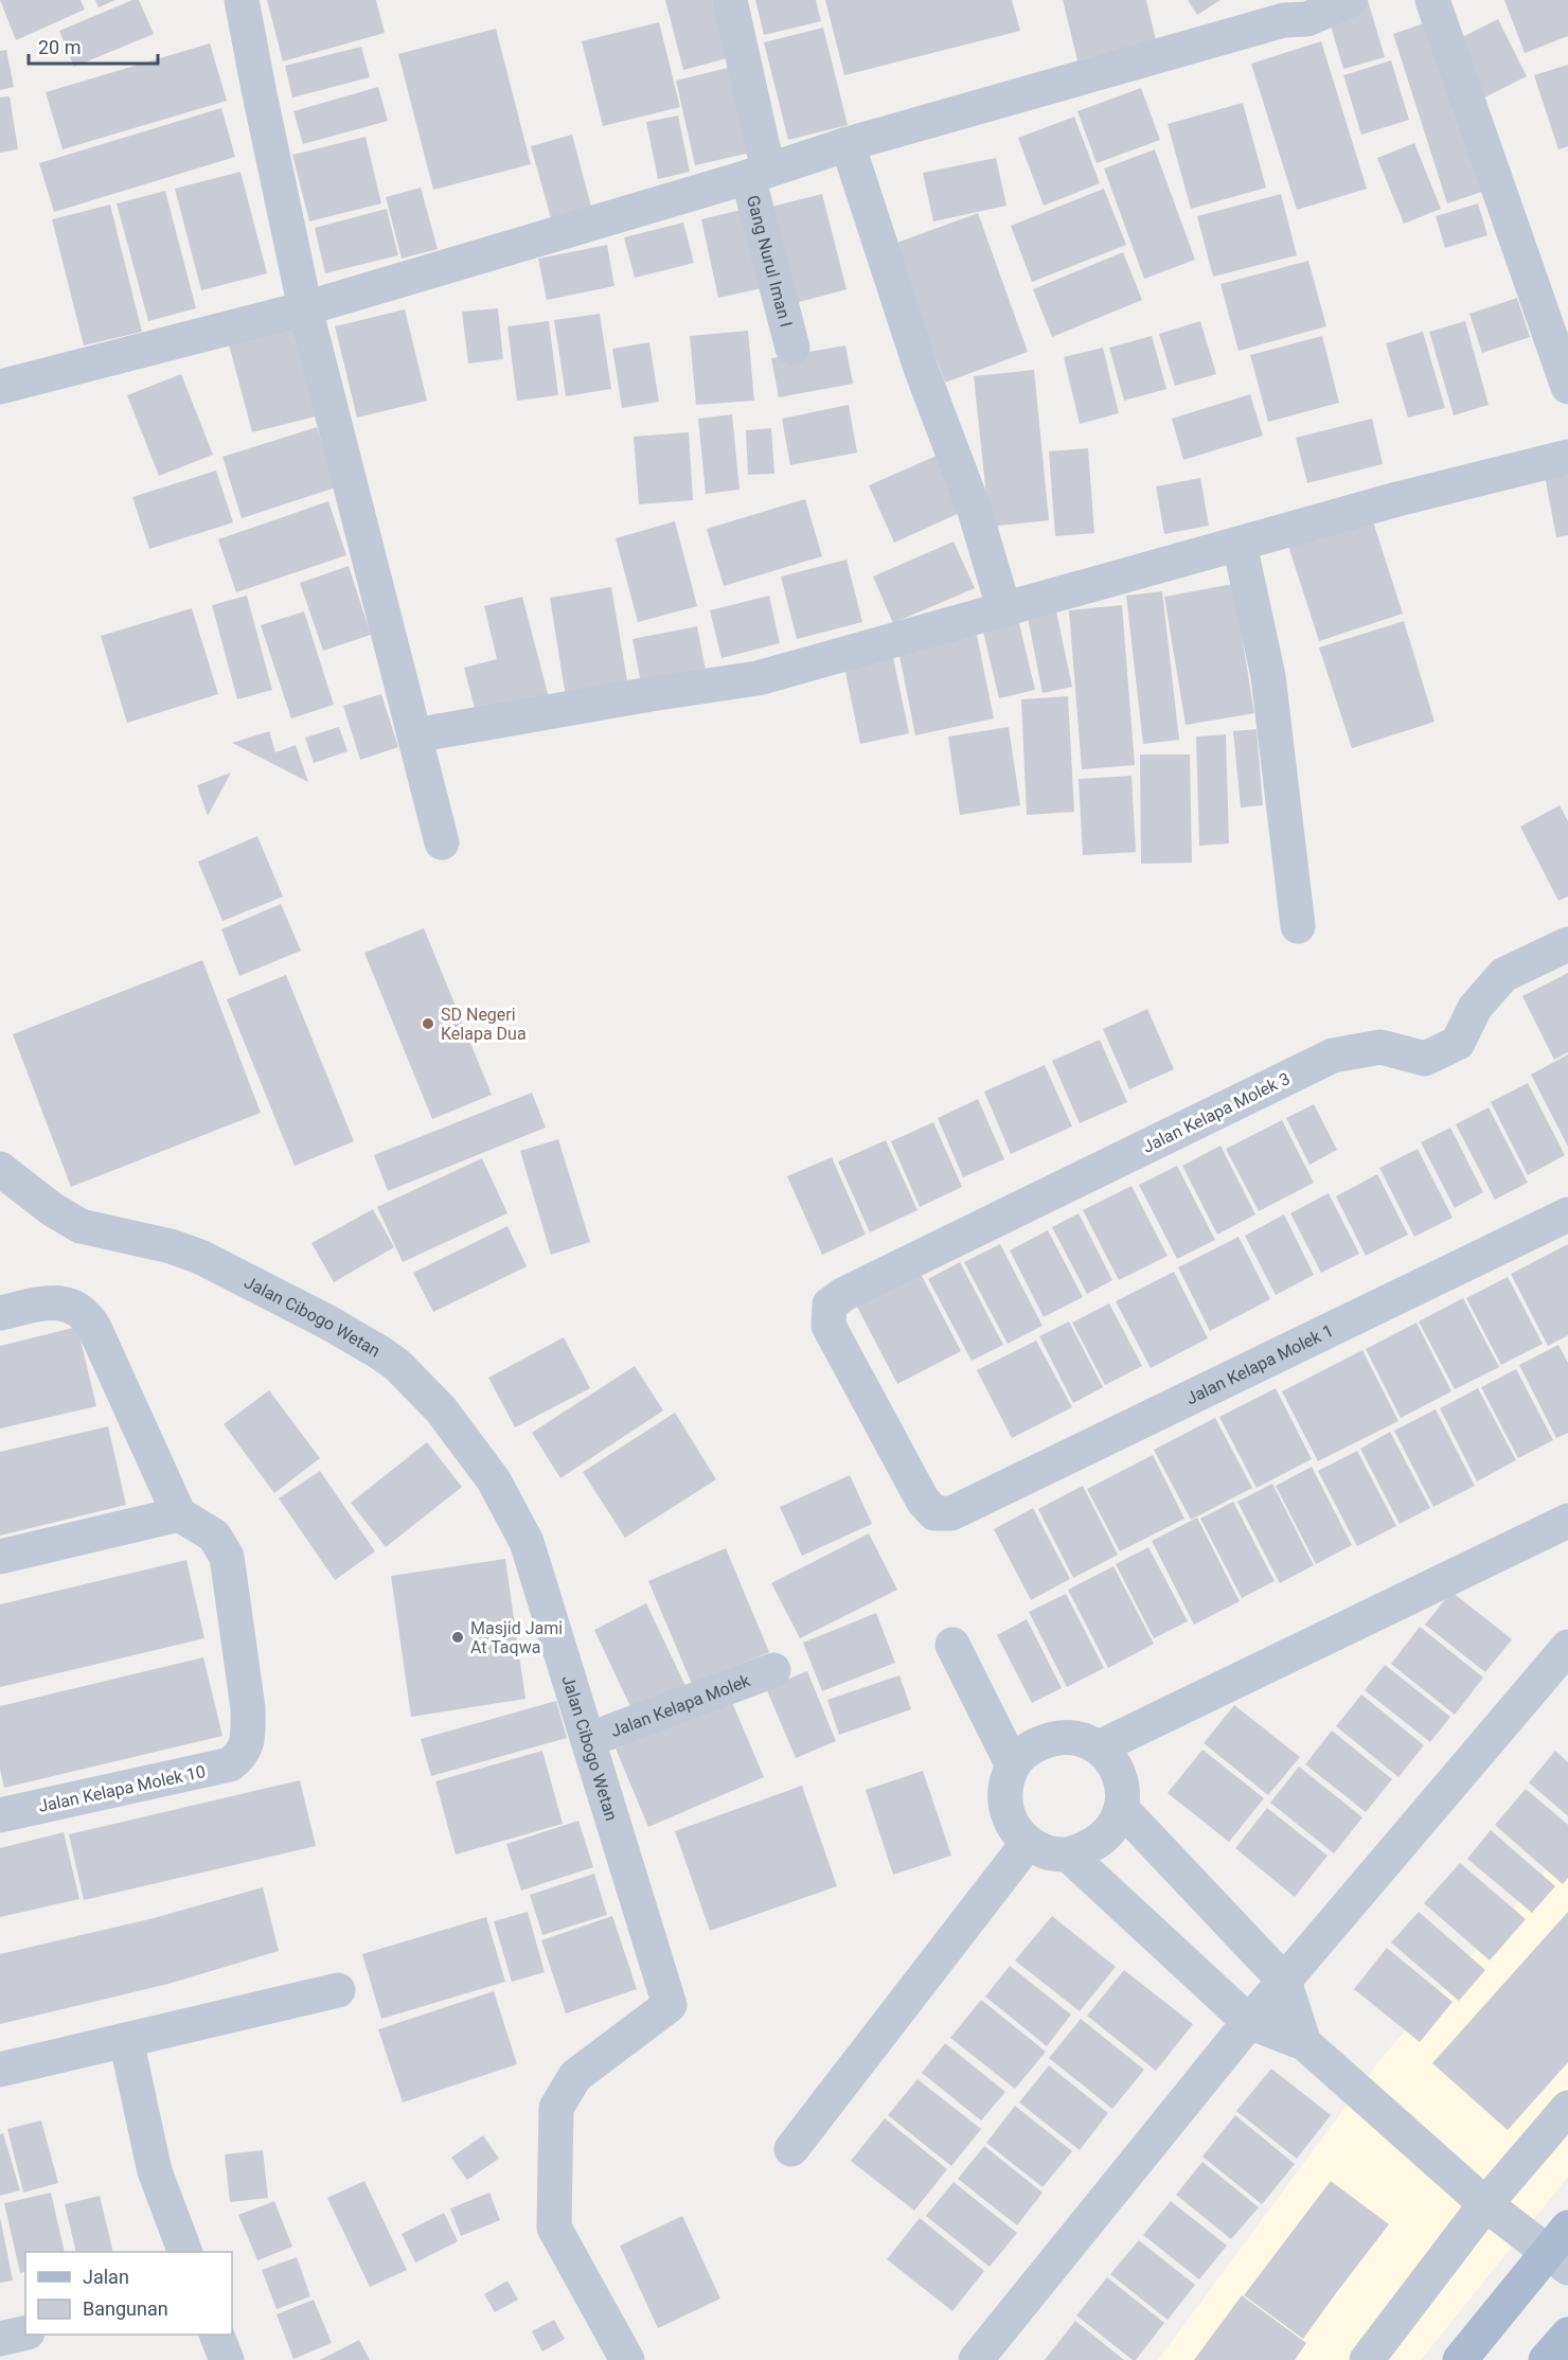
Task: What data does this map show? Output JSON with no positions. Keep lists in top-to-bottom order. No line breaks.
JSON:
{"streets":{"street":["Gang Nurul Iman I","Jalan Kelapa Molek 3","Jalan Cibogo Wetan","Jalan Kelapa Molek 1","Jalan Kelapa Molek","Jalan Kelapa Molek 10"]},"crossings":[["Jalan Kelapa Molek 3","Jalan Kelapa Molek 1"],["Jalan Cibogo Wetan","Jalan Kelapa Molek"]],"places":["SD Negeri Kelapa Dua","Masjid Jami At Taqwa"],"legend":["Jalan","Bangunan"],"scale_bar":"20 m"}
